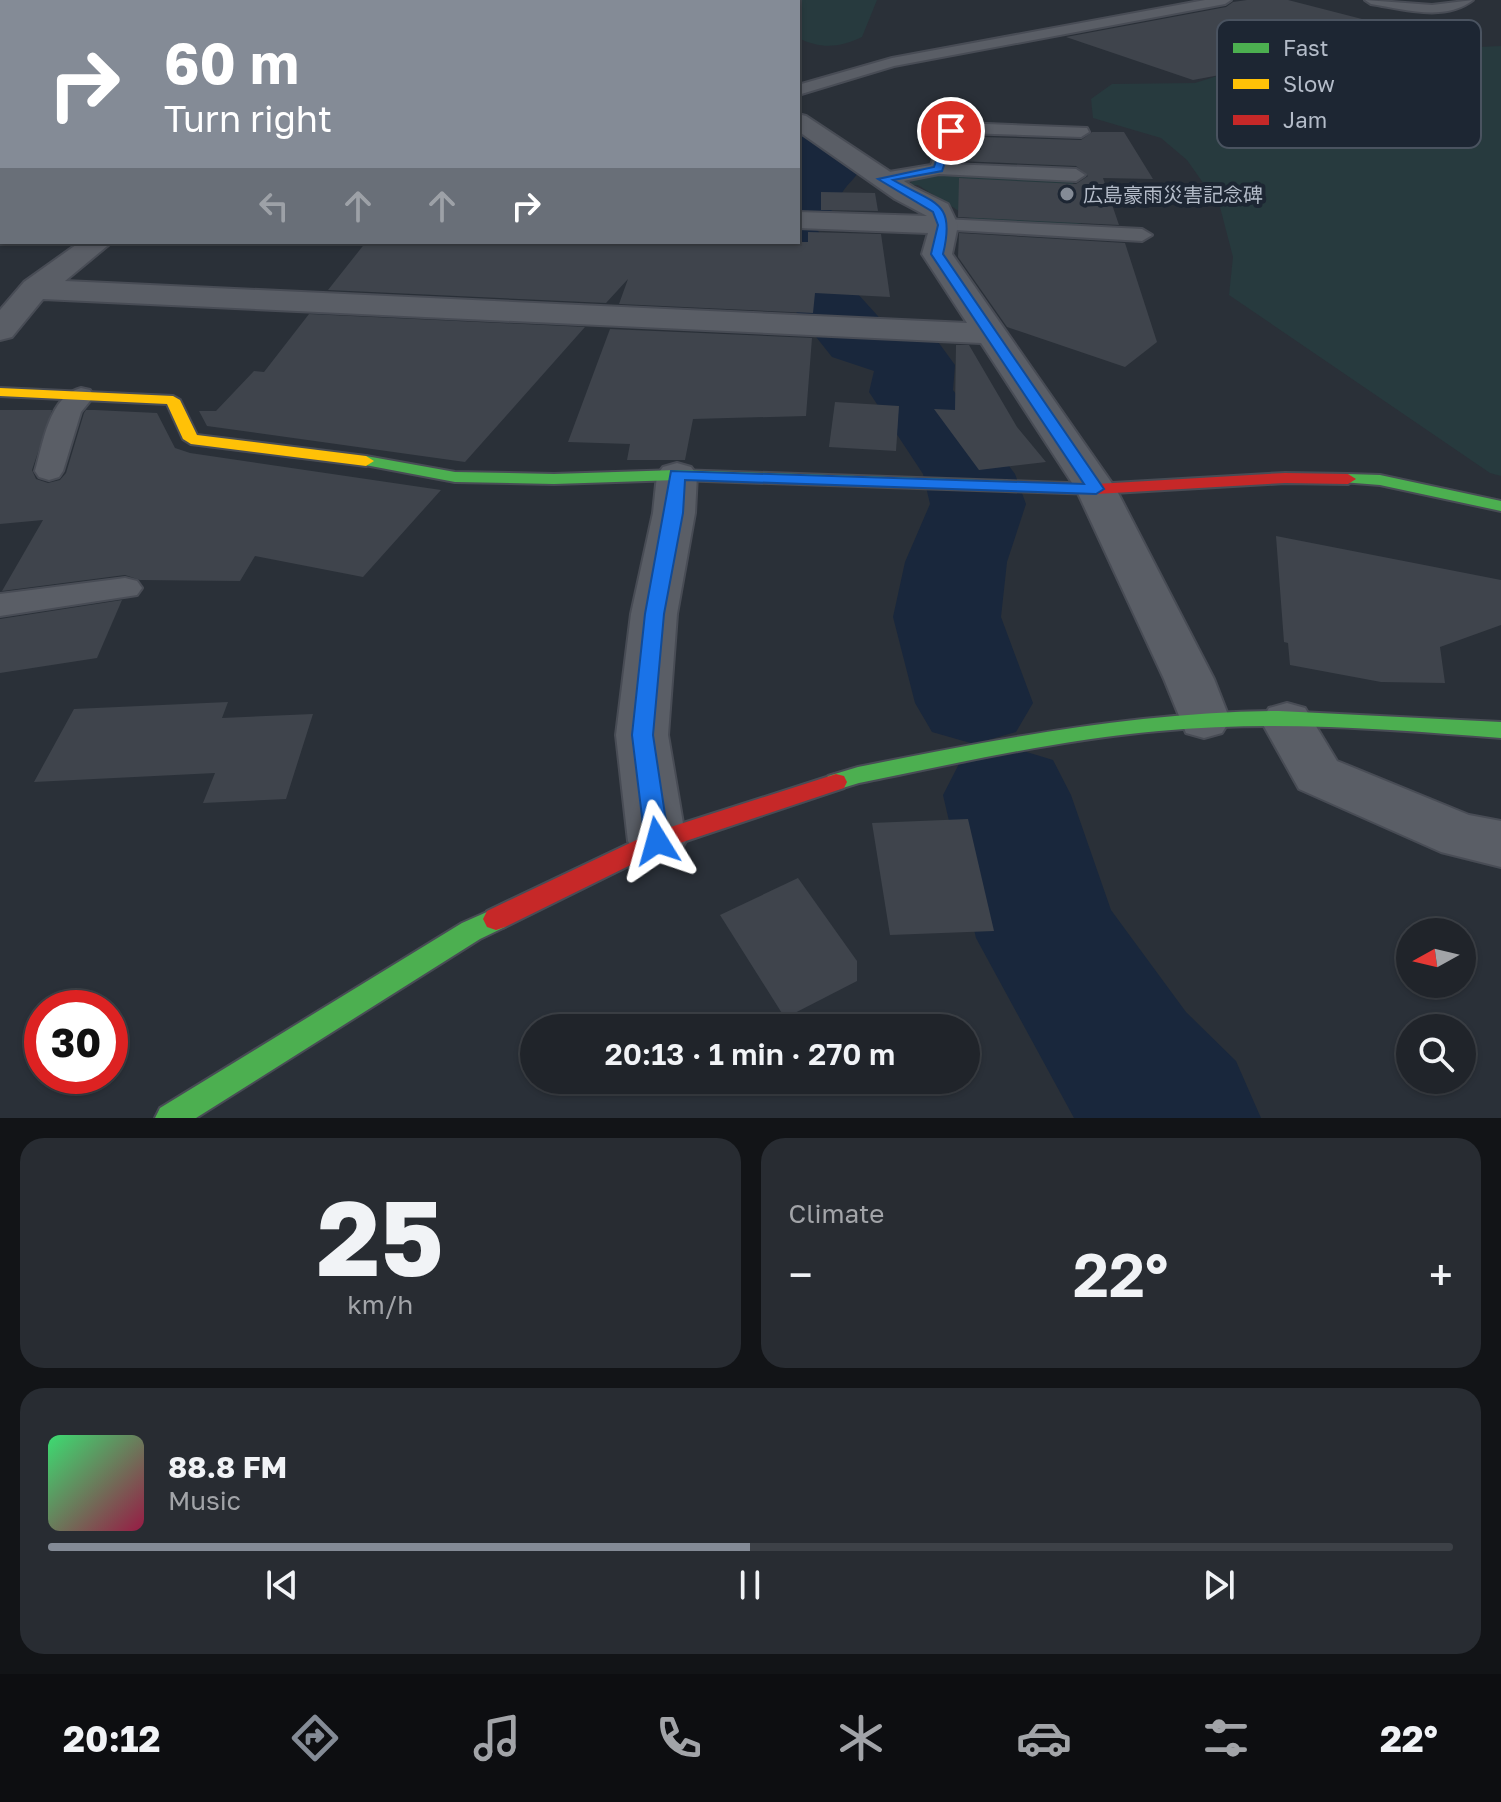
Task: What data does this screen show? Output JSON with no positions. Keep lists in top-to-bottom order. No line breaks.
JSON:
{"places":["広島豪雨災害記念碑"],"legend":["Fast","Slow","Jam"],"north":"left","page":{"turn":["60 m","Turn right"],"limit":"30","trip":"20:13 · 1 min · 270 m","tile":[["25","km/h"],"Climate"],"heat":["−","22°","+"],"song":["88.8 FM","Music"],"tabs":["20:12","22°"]}}
